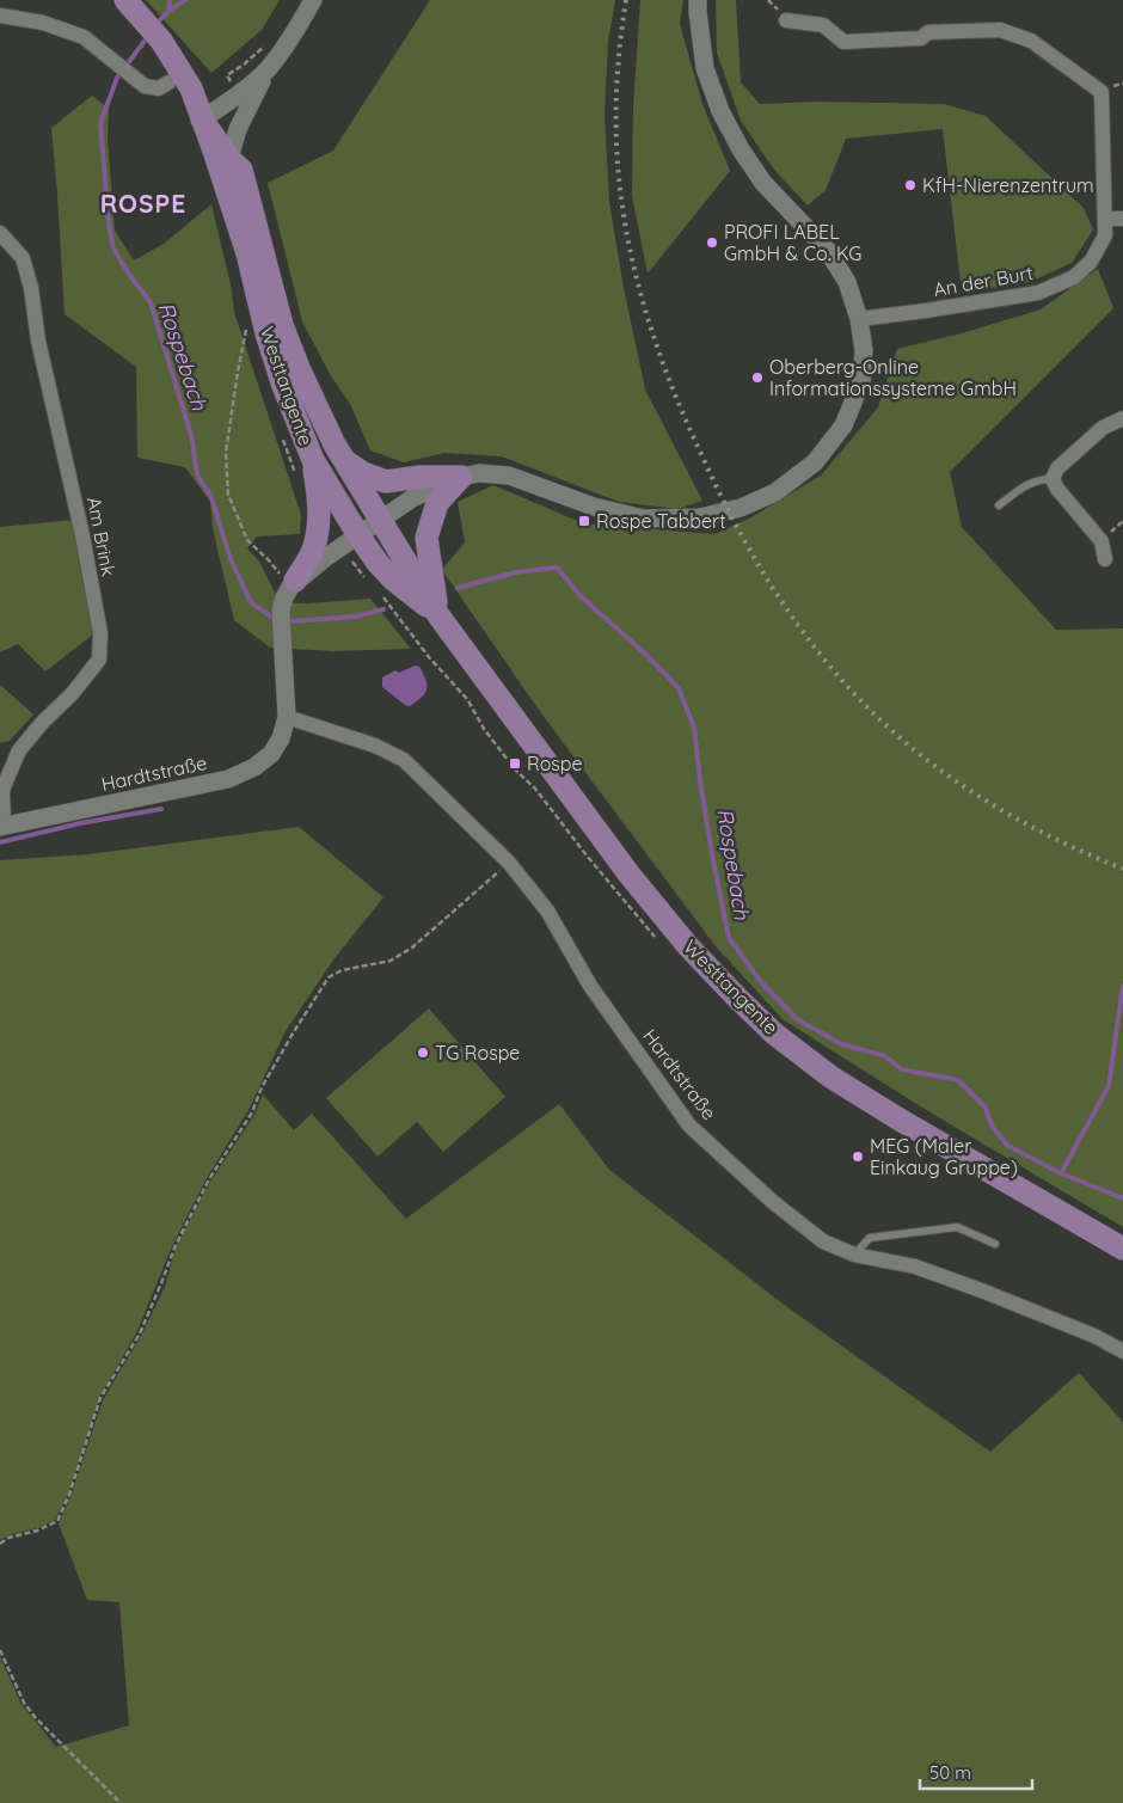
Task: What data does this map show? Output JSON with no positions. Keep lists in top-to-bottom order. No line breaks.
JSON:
{"streets":{"main road":["Westtangente"],"street":["An der Burt","Am Brink","Hardtstraße"]},"crossings":[["Am Brink","Hardtstraße"]],"districts":["ROSPE"],"water":["Rospebach"],"places":{"other":["KfH-Nierenzentrum","PROFI LABEL GmbH & Co. KG","Oberberg-Online Informationssysteme GmbH","TG Rospe","MEG (Maler Einkaug Gruppe)"],"transit":["Rospe Tabbert","Rospe"]},"scale_bar":"50 m"}
